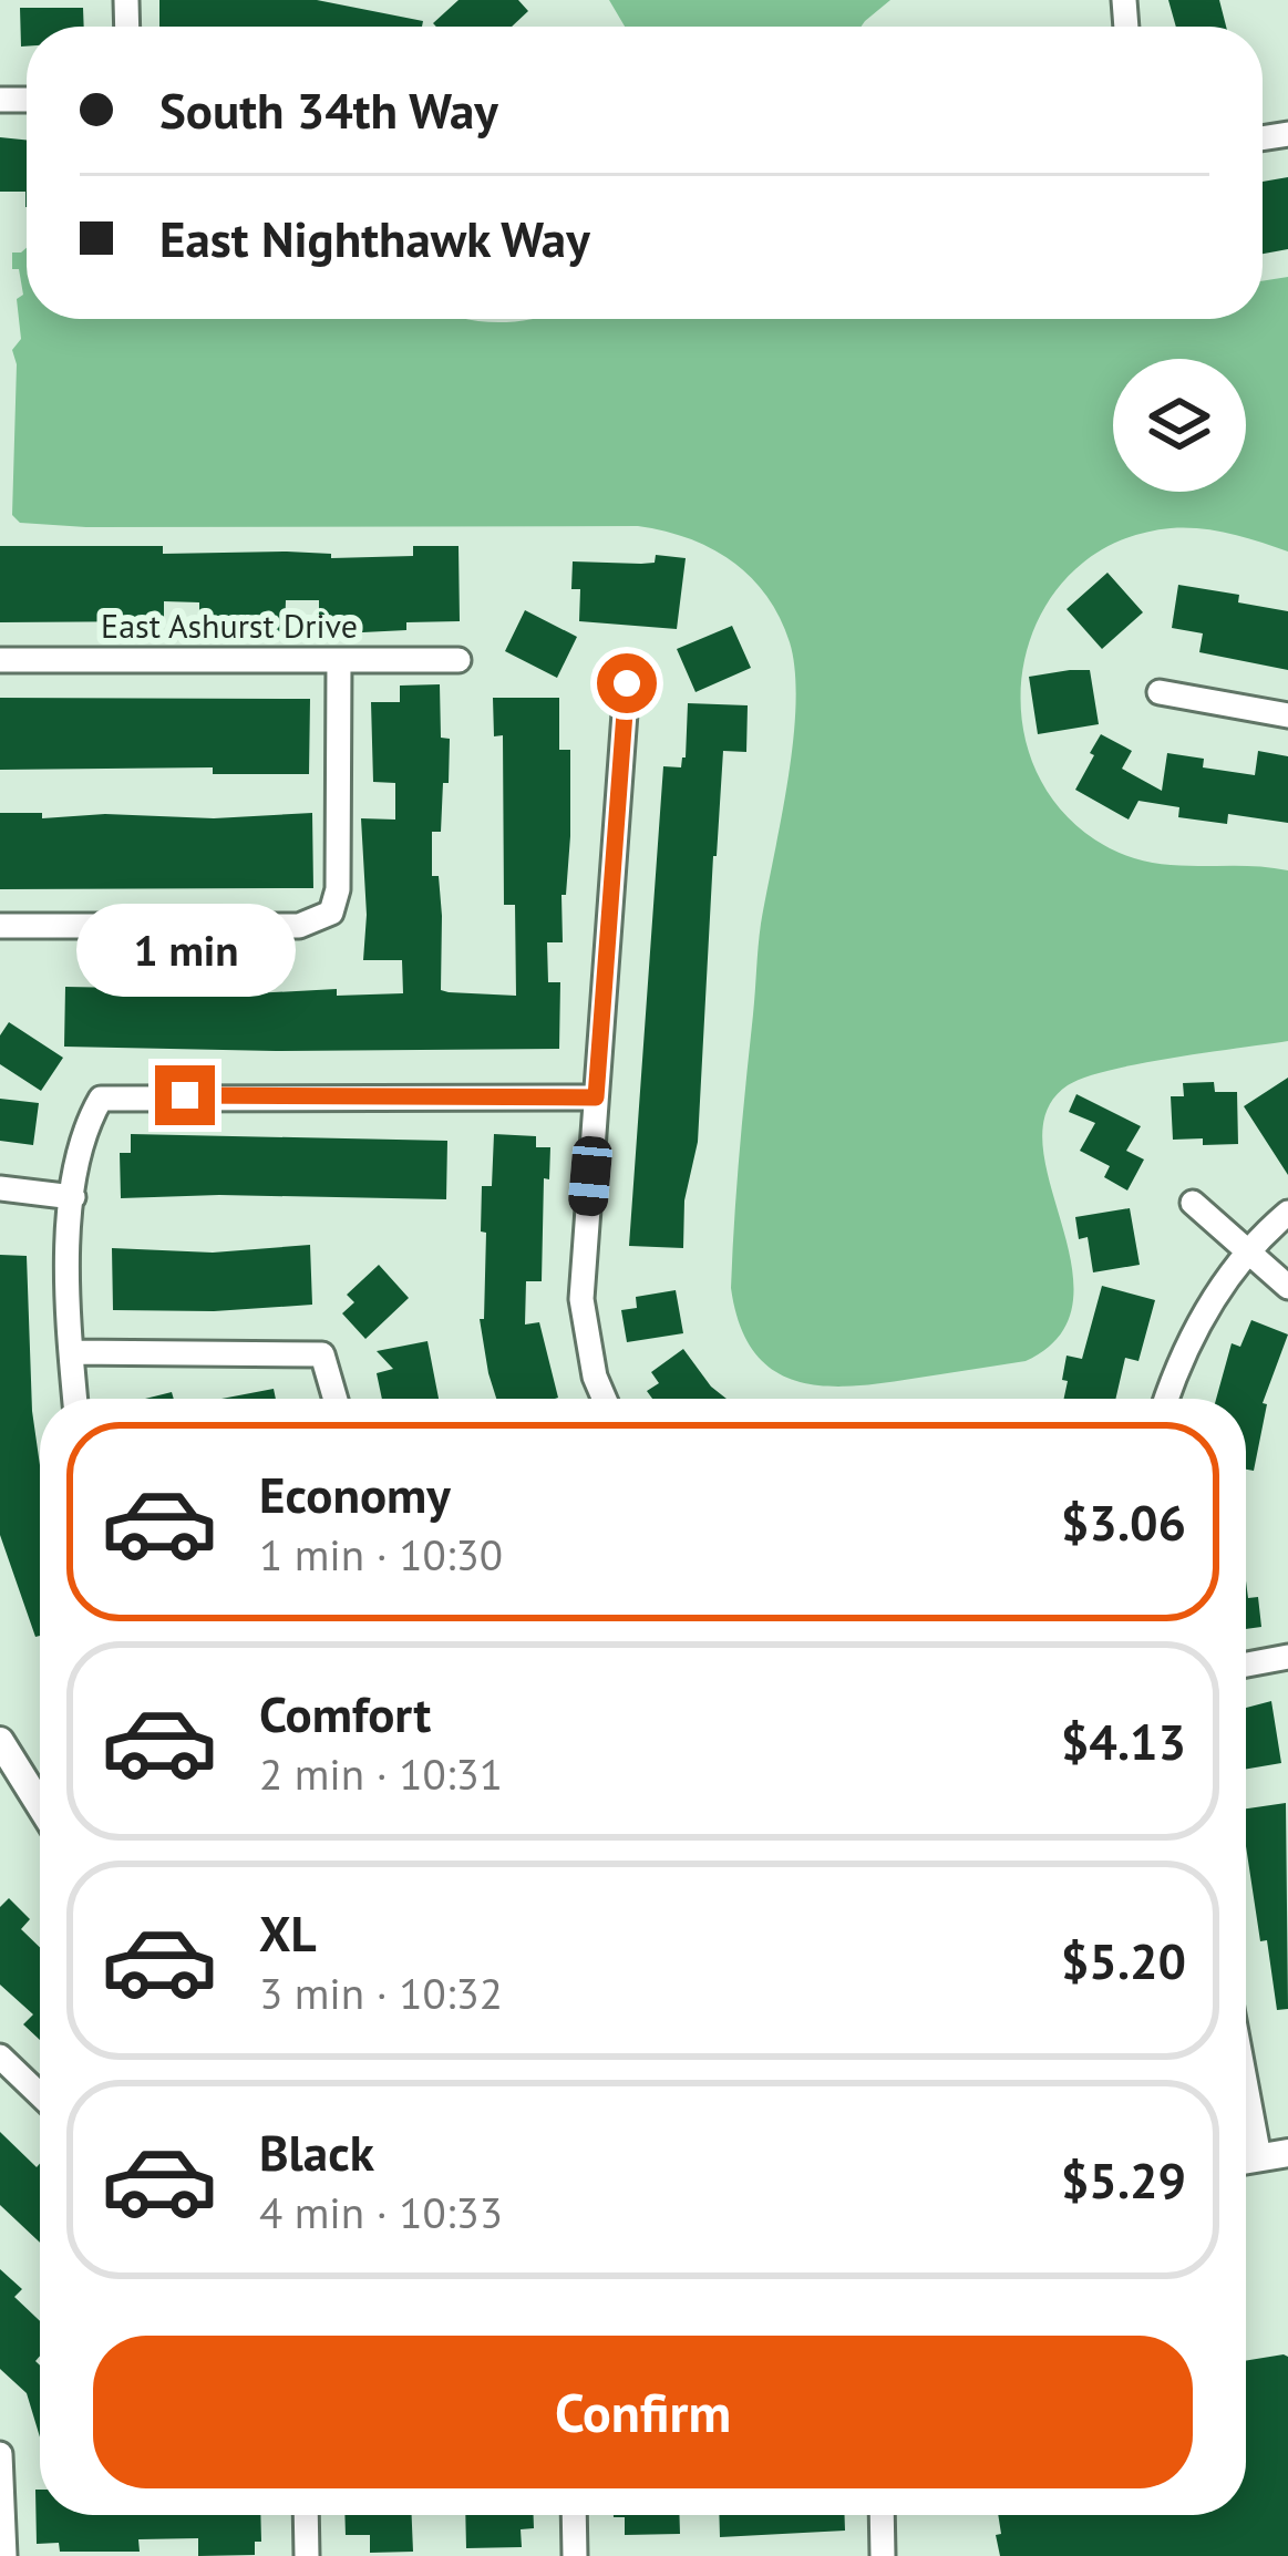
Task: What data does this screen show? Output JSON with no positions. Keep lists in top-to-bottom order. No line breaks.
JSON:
{"streets":{"street":["East Ashurst Drive"]},"page":{"banner":["South 34th Way","East Nighthawk Way"],"bubble":"1 min","list":[{"name":"Economy","note":"1 min · 10:30","value":"$3.06"},{"name":"Comfort","note":"2 min · 10:31","value":"$4.13"},{"name":"XL","note":"3 min · 10:32","value":"$5.20"},{"name":"Black","note":"4 min · 10:33","value":"$5.29"}],"buttons":"Confirm"}}
